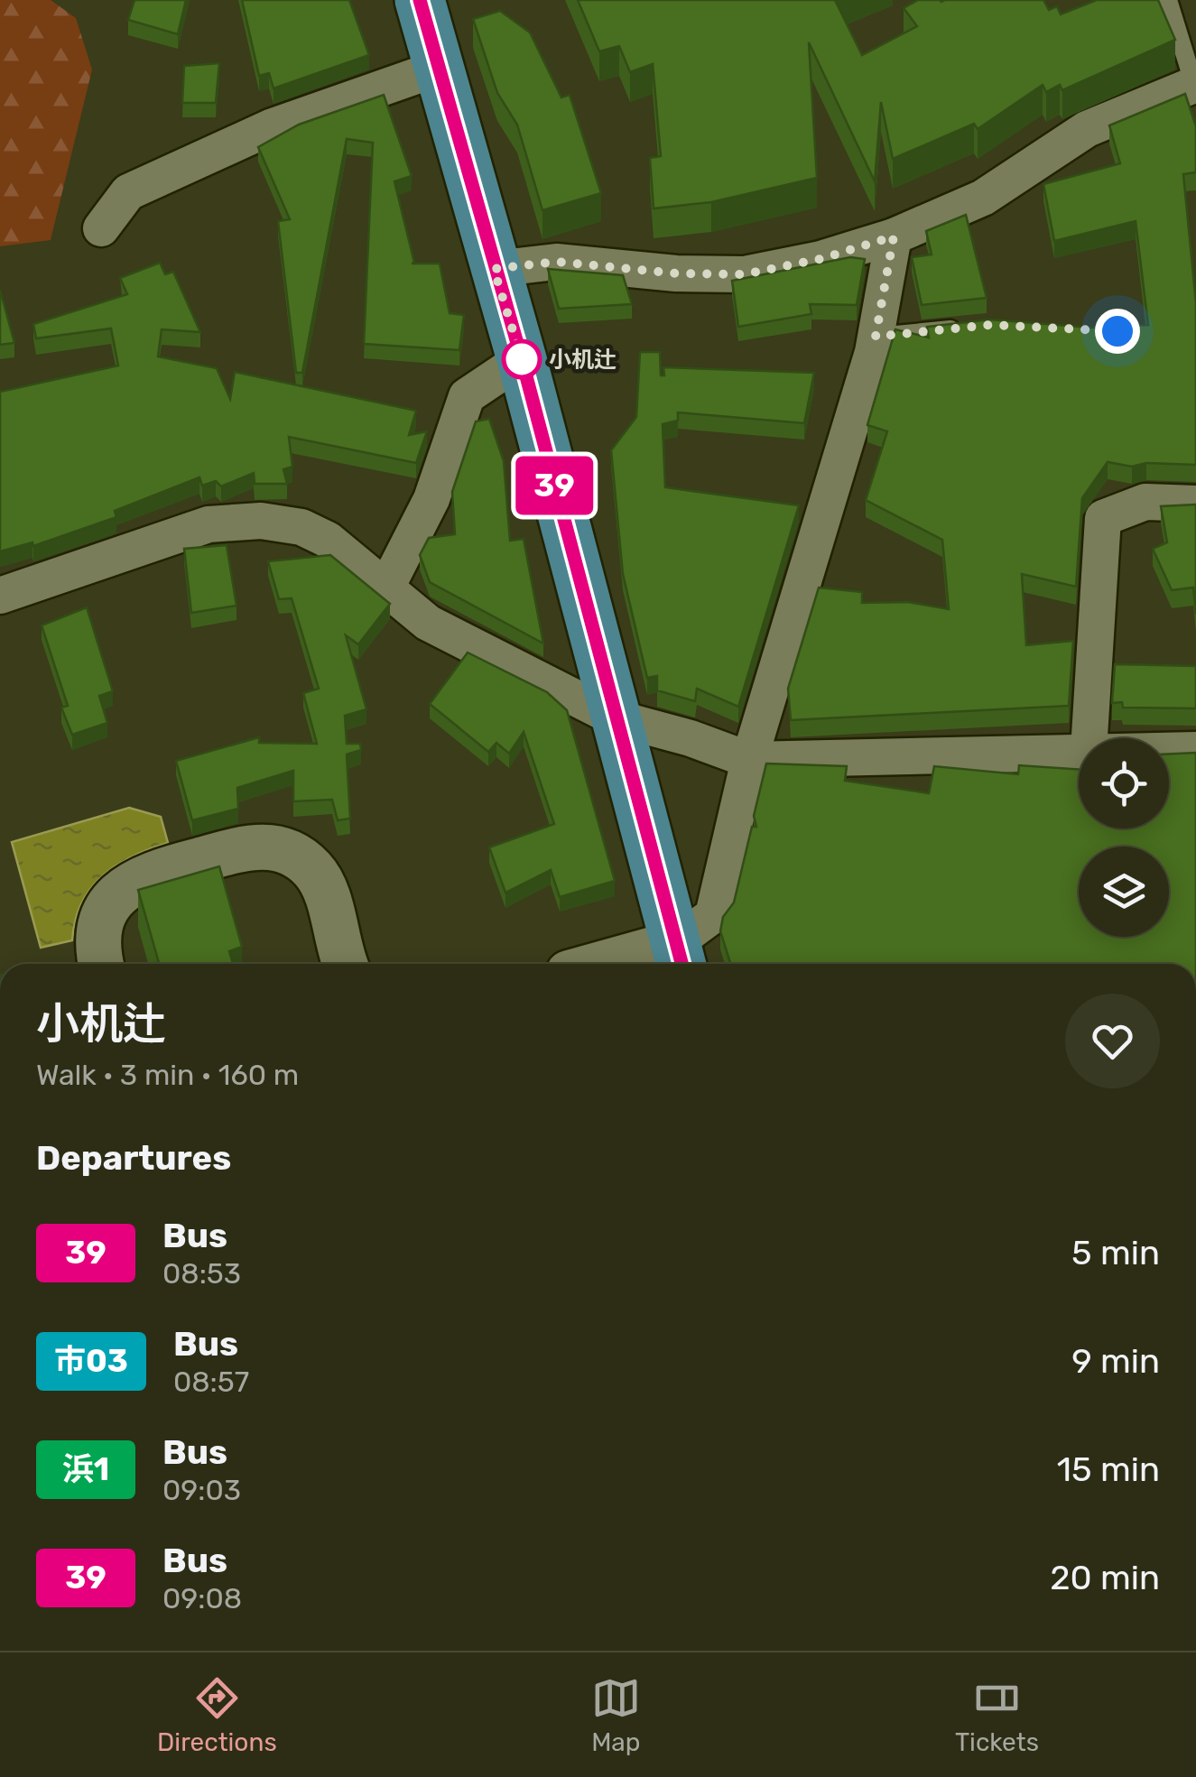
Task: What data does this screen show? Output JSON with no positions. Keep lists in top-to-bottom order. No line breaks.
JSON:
{"places":["小机辻"],"lines":["bus line 39"],"page":{"on_map":"39","heading":[["小机辻","Walk · 3 min · 160 m"],"Departures"],"list":[{"mark":"39","name":"Bus","note":"08:53","value":"5 min"},{"mark":"市03","name":"Bus","note":"08:57","value":"9 min"},{"mark":"浜1","name":"Bus","note":"09:03","value":"15 min"},{"mark":"39","name":"Bus","note":"09:08","value":"20 min"}],"tabs":["Directions","Map","Tickets"]}}
